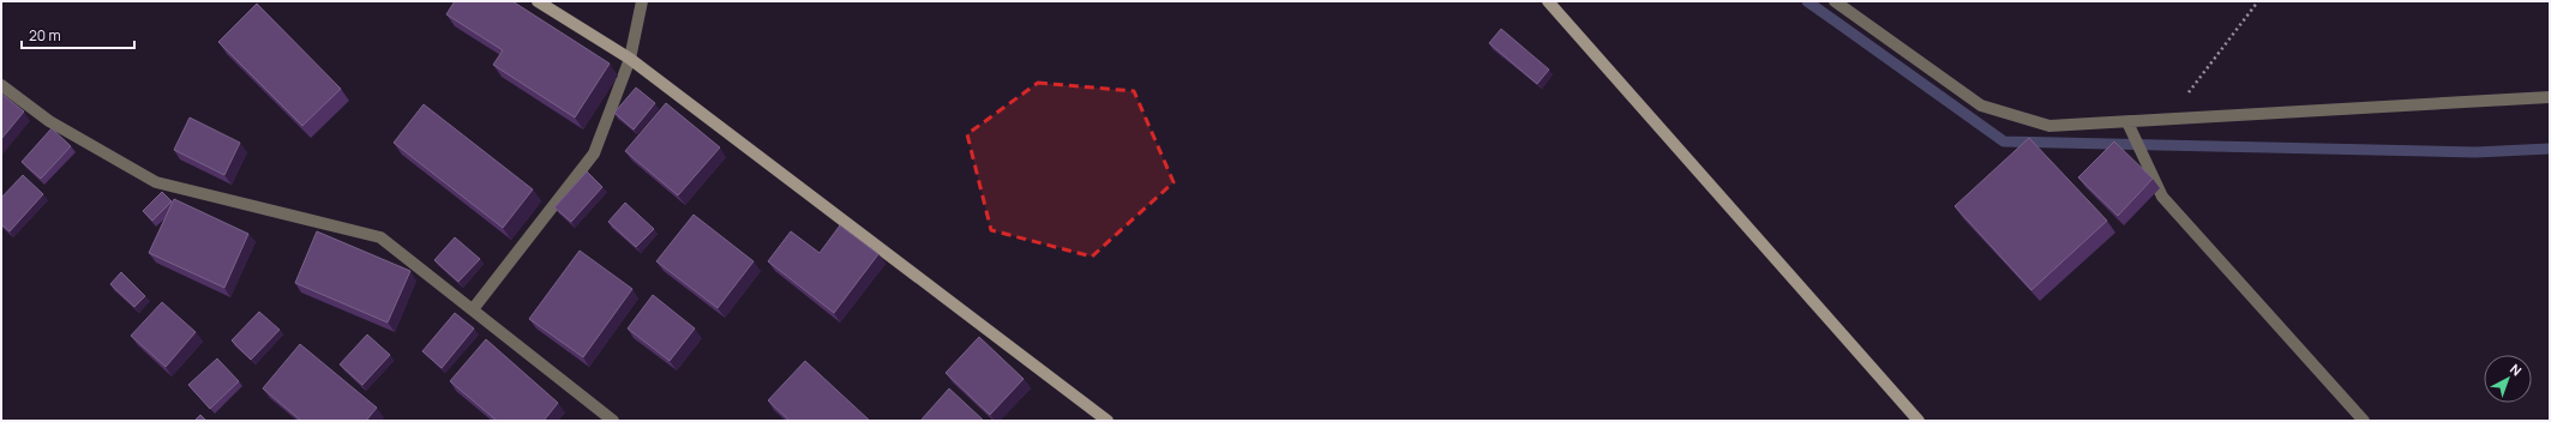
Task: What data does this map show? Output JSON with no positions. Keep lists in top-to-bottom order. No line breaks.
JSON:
{"scale_bar":"20 m","north":"top right"}
